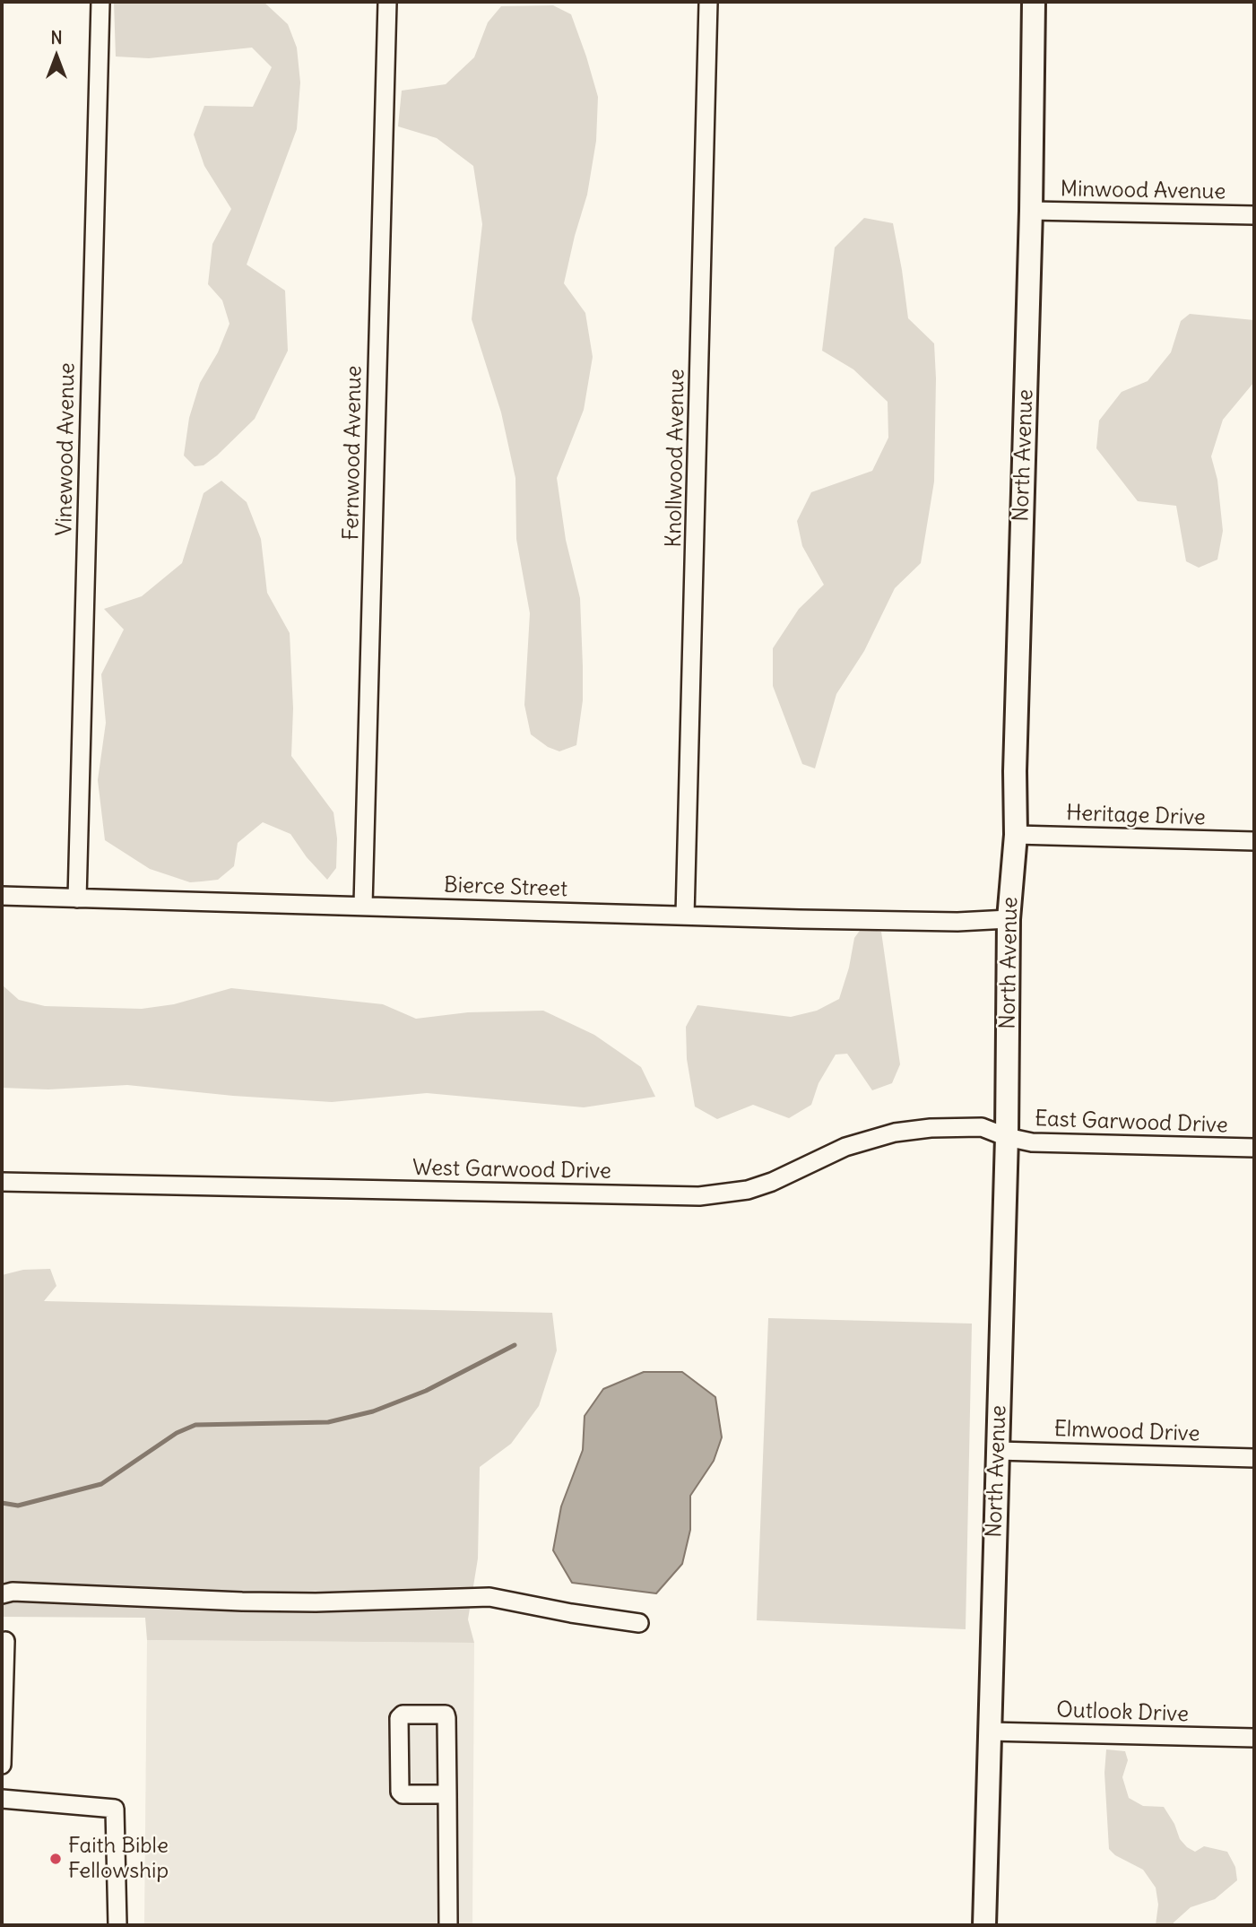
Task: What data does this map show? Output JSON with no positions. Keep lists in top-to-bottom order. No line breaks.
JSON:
{"streets":{"main road":["North Avenue"],"street":["Minwood Avenue","Vinewood Avenue","Fernwood Avenue","Knollwood Avenue","Heritage Drive","Bierce Street","East Garwood Drive","West Garwood Drive","Elmwood Drive","Outlook Drive"]},"crossings":[["Minwood Avenue","North Avenue"],["Vinewood Avenue","Bierce Street"],["Fernwood Avenue","Bierce Street"],["North Avenue","Heritage Drive"],["North Avenue","Bierce Street"],["North Avenue","East Garwood Drive"],["North Avenue","West Garwood Drive"],["North Avenue","Elmwood Drive"],["North Avenue","Outlook Drive"],["Knollwood Avenue","Bierce Street"],["East Garwood Drive","West Garwood Drive"]],"places":["Faith Bible Fellowship"],"north":"top"}
